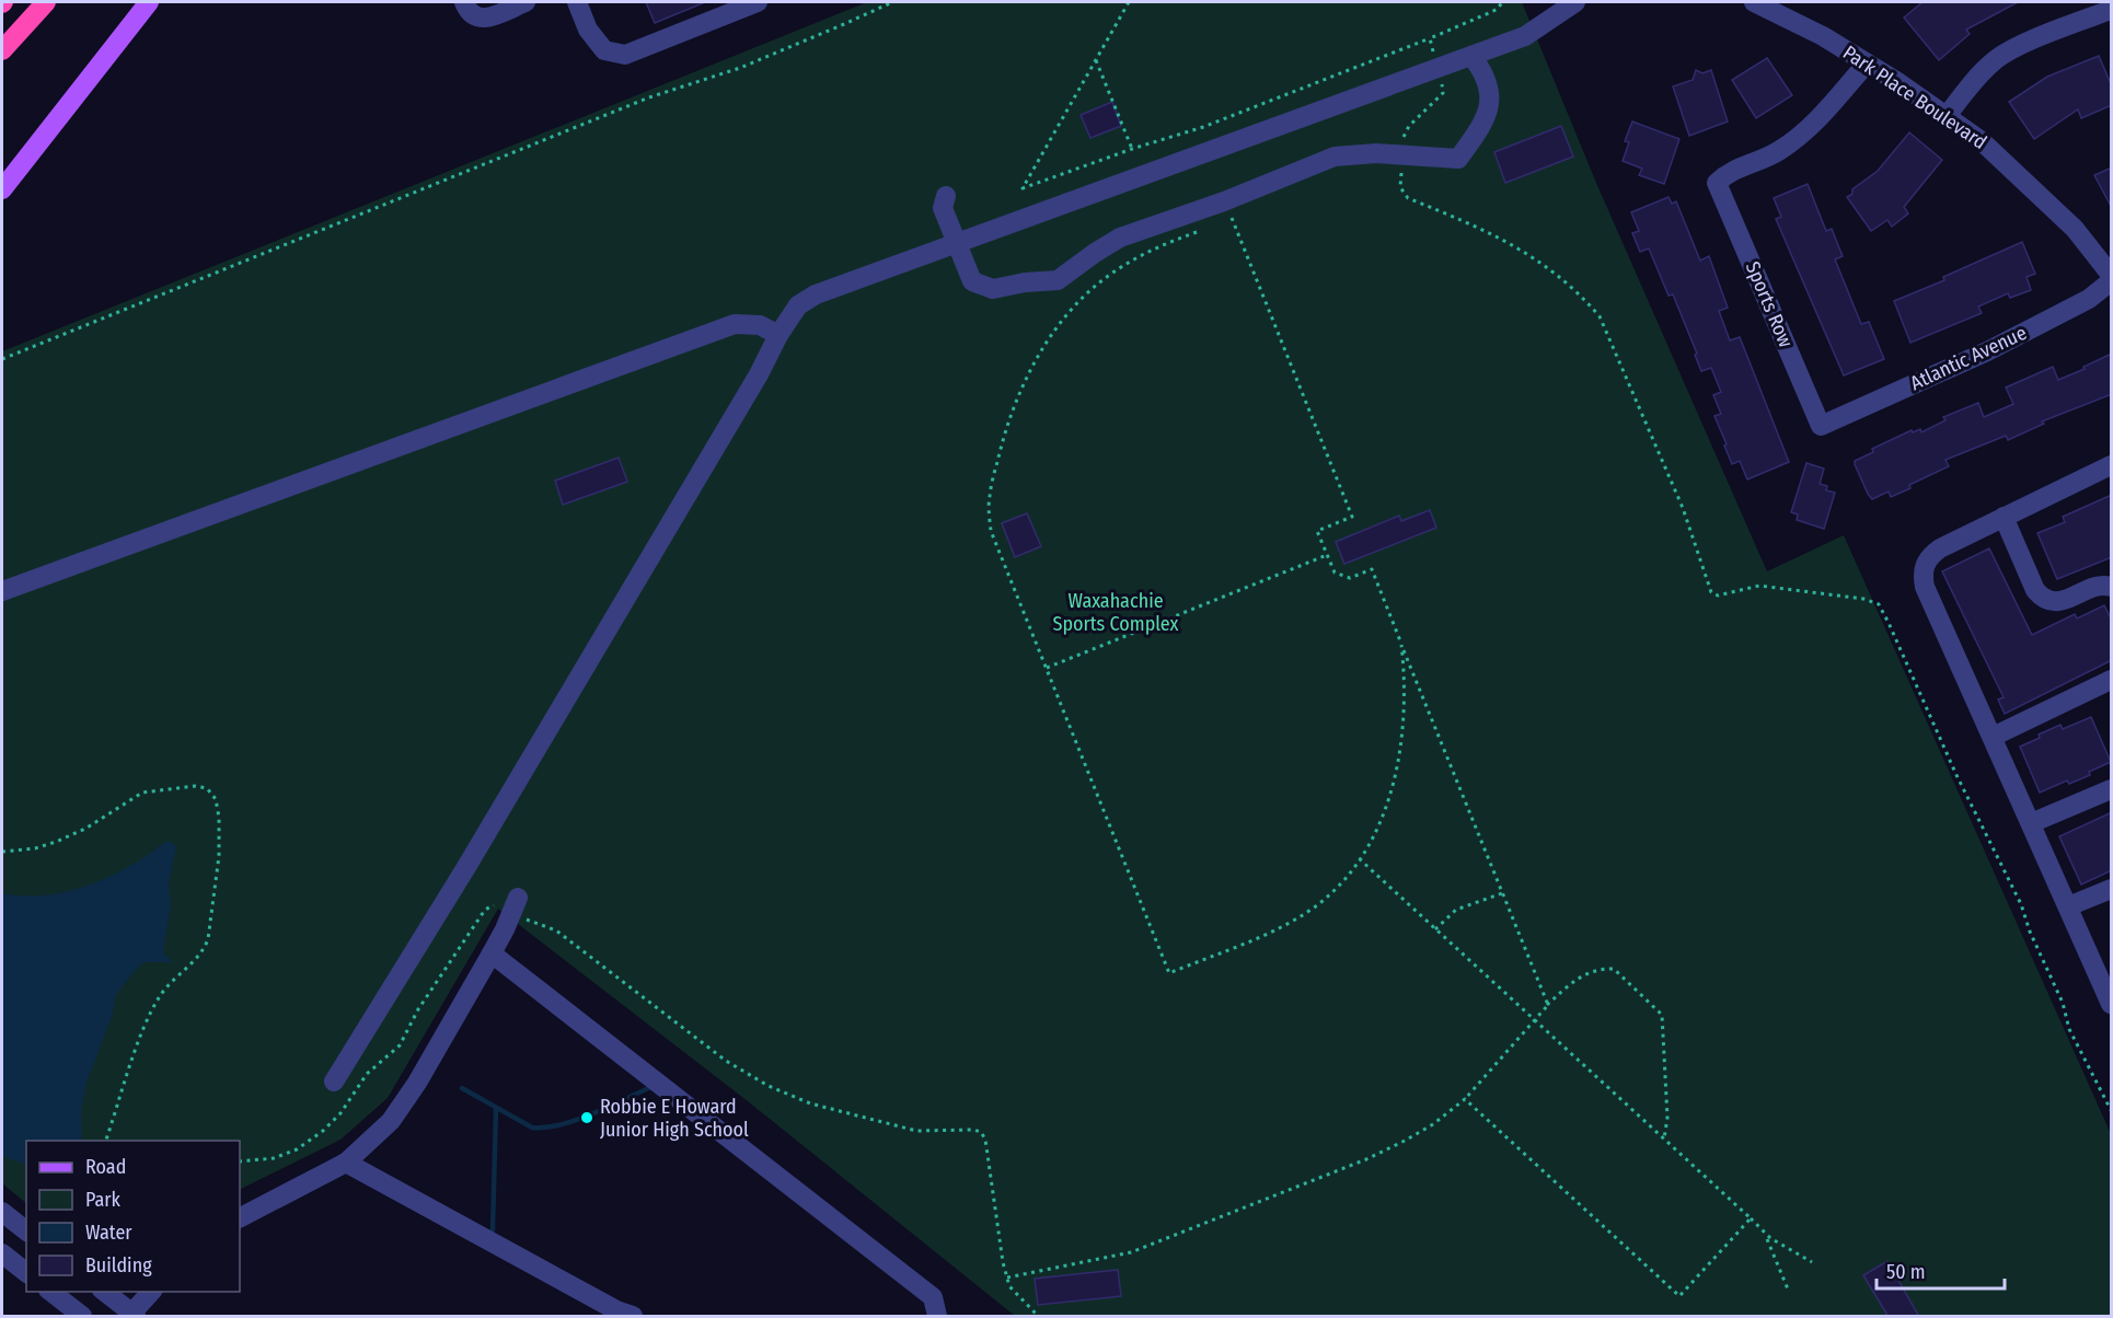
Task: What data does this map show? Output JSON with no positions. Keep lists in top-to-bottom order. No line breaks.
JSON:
{"streets":{"street":["Park Place Boulevard","Sports Row","Atlantic Avenue"]},"crossings":[["Park Place Boulevard","Sports Row"],["Sports Row","Atlantic Avenue"]],"parks":["Waxahachie Sports Complex"],"places":["Robbie E Howard Junior High School"],"legend":["Road","Park","Water","Building"],"scale_bar":"50 m"}
